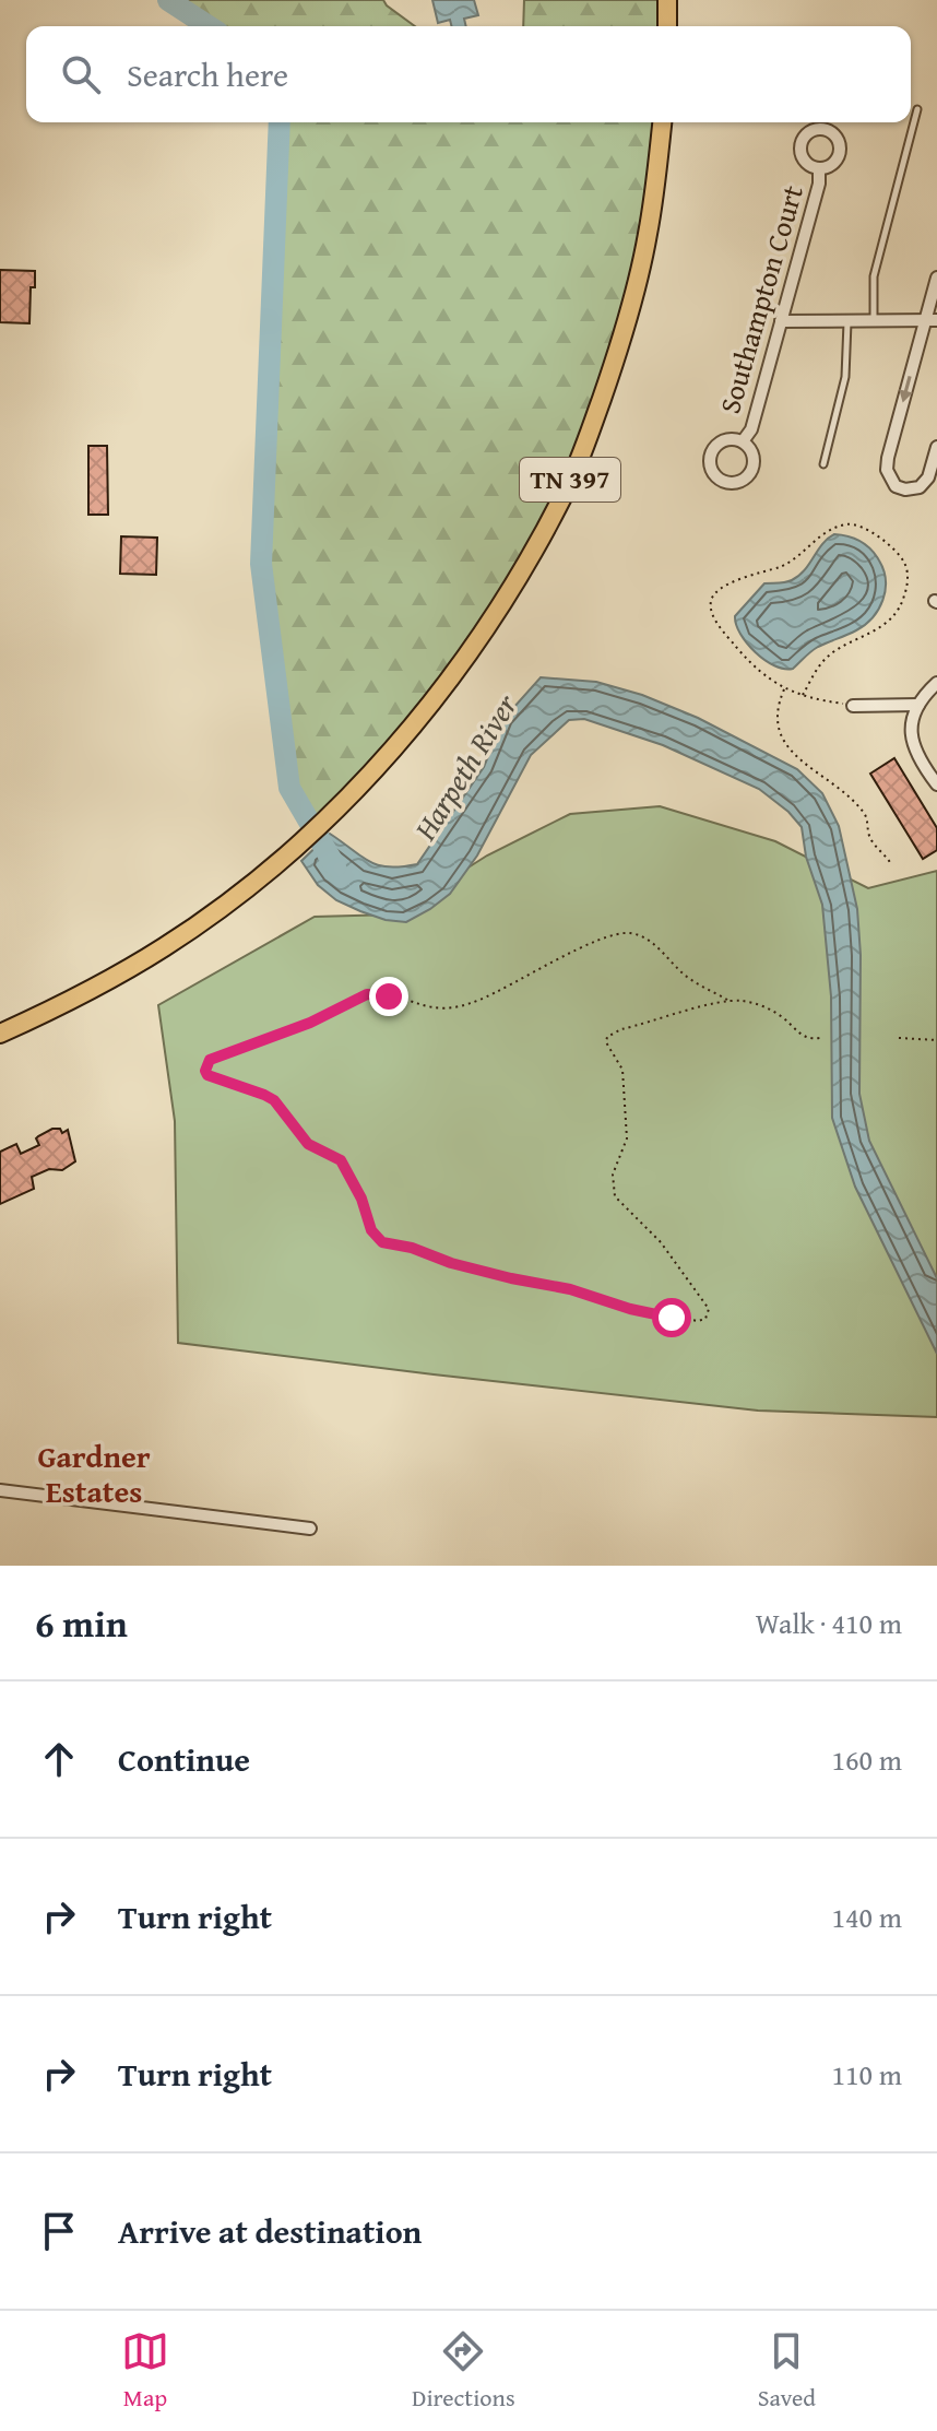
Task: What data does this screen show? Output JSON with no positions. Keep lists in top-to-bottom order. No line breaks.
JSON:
{"streets":{"main road":["TN 397"],"street":["Southampton Court"]},"districts":["Gardner Estates"],"water":["Harpeth River"],"page":{"search":"Search here","heading":["6 min","Walk · 410 m"],"list":[["Continue","160 m"],["Turn right","140 m"],["Turn right","110 m"],"Arrive at destination"],"nav":["Map","Directions","Saved"]}}
